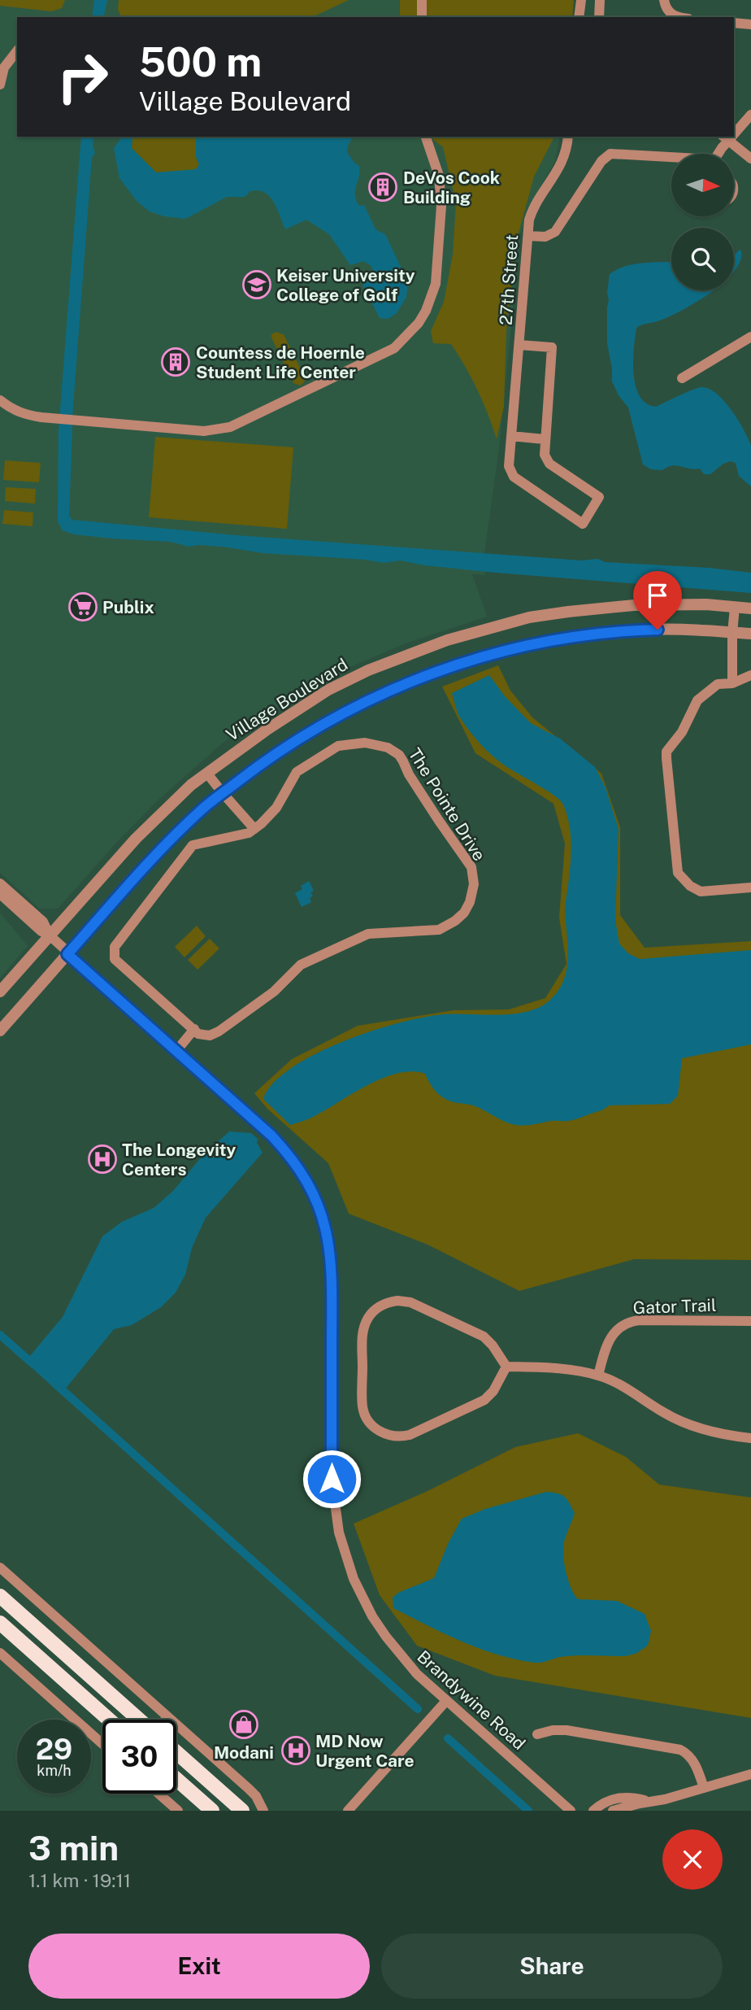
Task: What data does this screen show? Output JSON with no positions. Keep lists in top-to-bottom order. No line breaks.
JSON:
{"streets":{"street":["27th Street","Village Boulevard","The Pointe Drive","Gator Trail","Brandywine Road"]},"crossings":[["Village Boulevard","Brandywine Road"]],"places":{"building":["DeVos Cook Building","Countess de Hoernle Student Life Center"],"school or university":["Keiser University College of Golf"],"supermarket":["Publix"],"hospital":["The Longevity Centers","MD Now Urgent Care"],"shop":["Modani"]},"north":"right","page":{"turn":["500 m","Village Boulevard"],"speed":"29 km/h","limit":"30","heading":["3 min","1.1 km · 19:11"],"buttons":["Exit","Share"]}}
